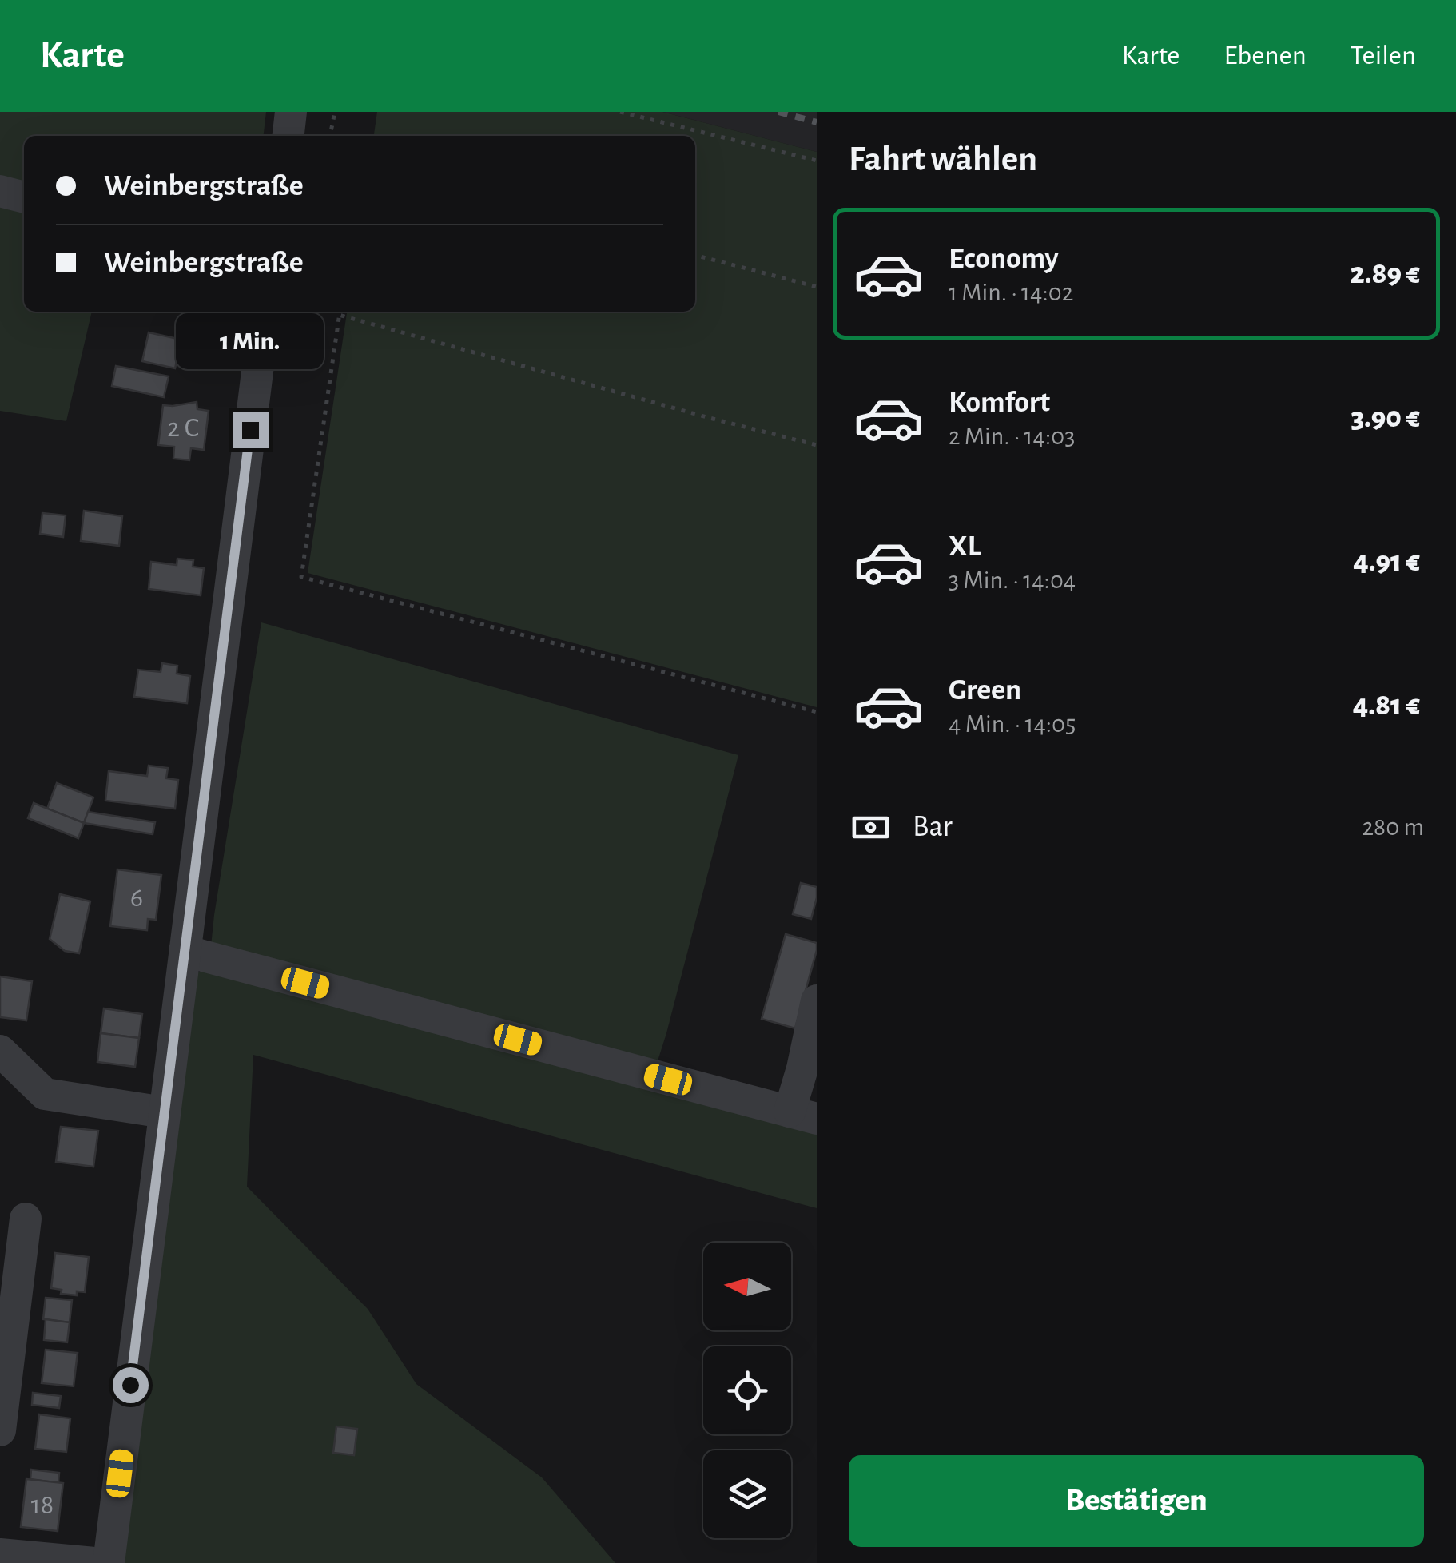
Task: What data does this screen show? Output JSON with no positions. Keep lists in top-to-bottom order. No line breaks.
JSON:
{"house_numbers":["2 C","6","18"],"north":"left","page":{"header":"Karte","nav":["Karte","Ebenen","Teilen"],"heading":"Fahrt wählen","banner":["Weinbergstraße","Weinbergstraße"],"list":[{"name":"Economy","note":"1 Min. · 14:02","value":"2.89 €"},{"name":"Komfort","note":"2 Min. · 14:03","value":"3.90 €"},{"name":"XL","note":"3 Min. · 14:04","value":"4.91 €"},{"name":"Green","note":"4 Min. · 14:05","value":"4.81 €"}],"bubble":"1 Min.","pay":["Bar","280 m"],"buttons":"Bestätigen"}}
